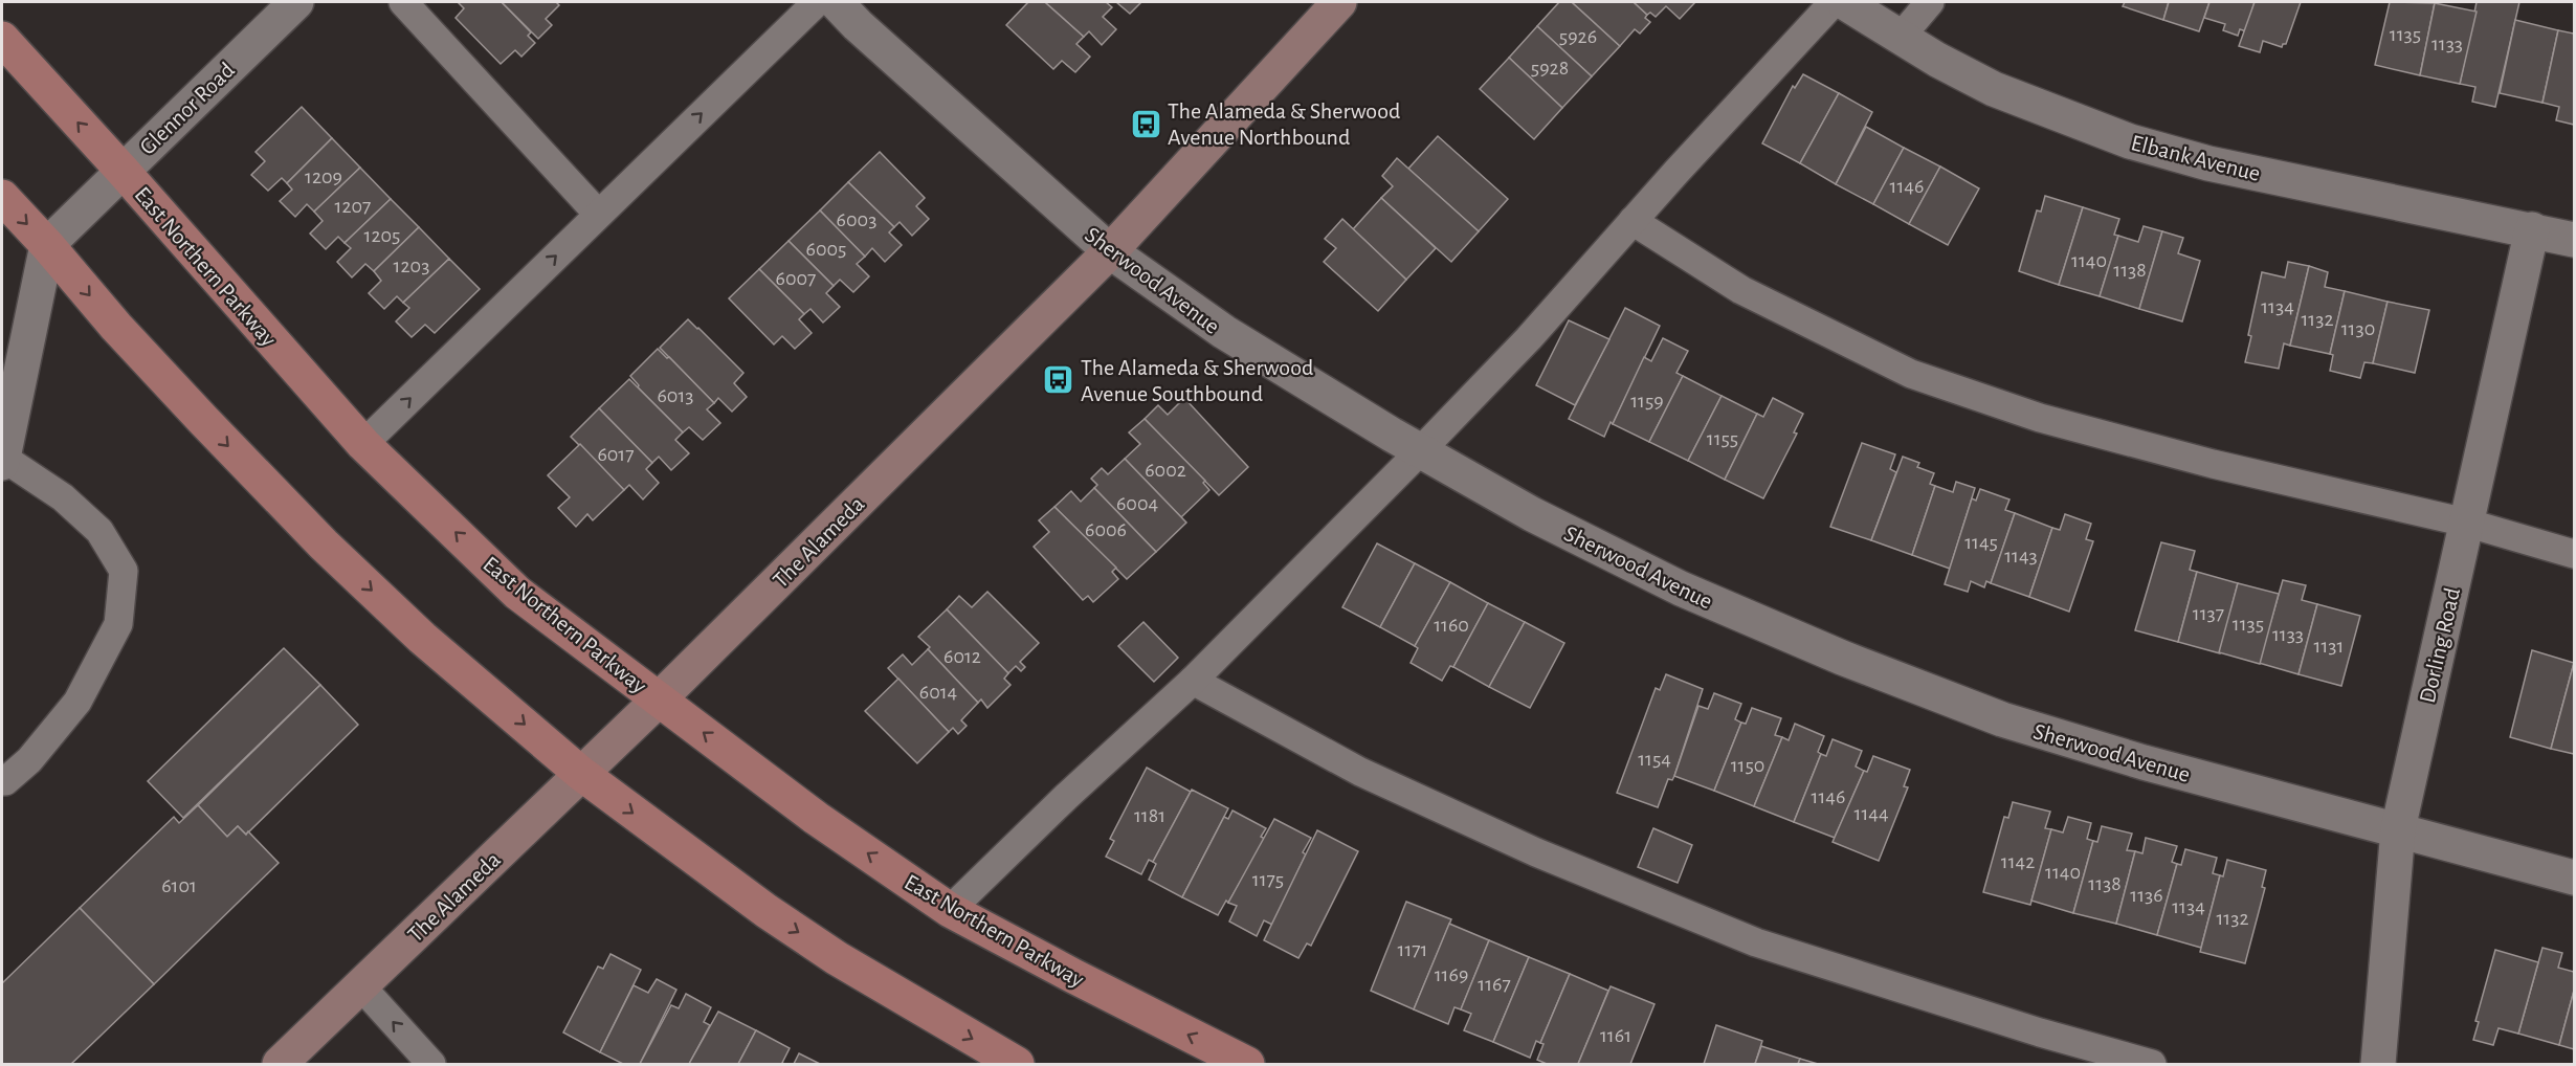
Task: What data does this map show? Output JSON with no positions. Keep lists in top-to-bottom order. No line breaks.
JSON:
{"streets":{"main road":["East Northern Parkway","The Alameda"],"street":["Glennor Road","Elbank Avenue","Sherwood Avenue","Dorling Road"]},"crossings":[["Glennor Road","East Northern Parkway"],["Elbank Avenue","Dorling Road"],["East Northern Parkway","The Alameda"],["Sherwood Avenue","The Alameda"],["Sherwood Avenue","Dorling Road"]],"places":{"bus stop":["The Alameda & Sherwood Avenue Northbound","The Alameda & Sherwood Avenue Southbound"]},"house_numbers":["1135","5926","1133","5928","1209","1146","1207","6003","1205","6005","1140","1203","1138","6007","1134","1132","1130","6013","1159","1155","6017","6002","6004","6006","1145","1143","1137","1135","1160","1133","1131","6012","6014","1154","1150","1146","1144","1181","1142","1140","1175","1138","6101","1136","1134","1132","1171","1169","1167","1161"]}
